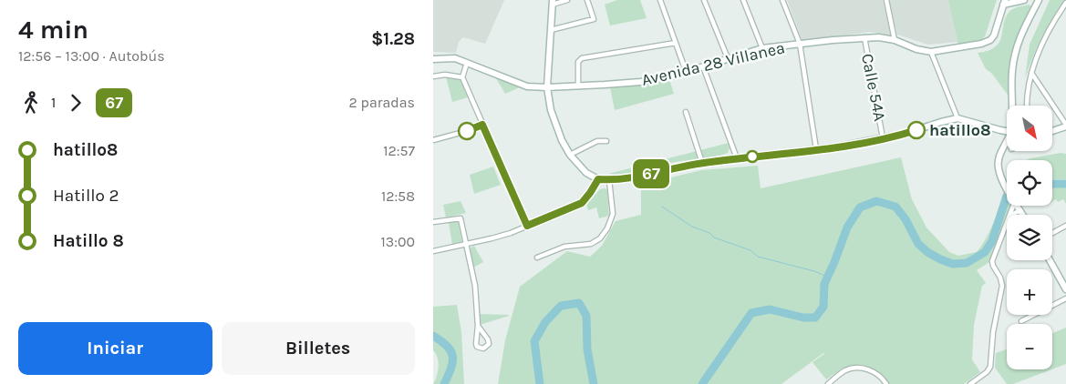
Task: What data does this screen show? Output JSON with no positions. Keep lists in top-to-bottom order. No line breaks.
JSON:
{"streets":{"street":["Avenida 28 Villanea","Calle 54A"]},"crossings":[["Avenida 28 Villanea","Calle 54A"]],"places":["hatillo8"],"lines":["bus line 67"],"north":"bottom right","page":{"heading":["4 min","12:56 – 13:00 · Autobús","$1.28"],"on_map":"67","legs":["1","67","2 paradas"],"map_buttons":["+","−"],"list":[{"name":"hatillo8","value":"12:57"},{"name":"Hatillo 2","value":"12:58"},{"name":"Hatillo 8","value":"13:00"}],"buttons":["Iniciar","Billetes"]}}
